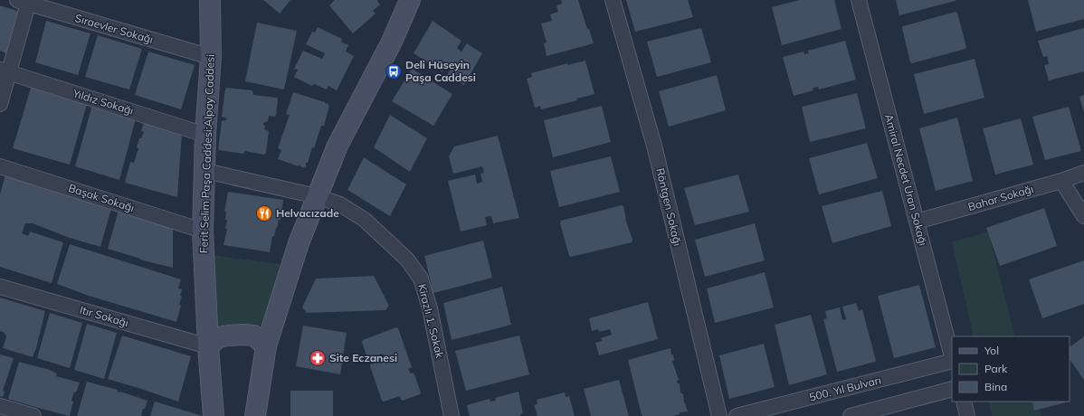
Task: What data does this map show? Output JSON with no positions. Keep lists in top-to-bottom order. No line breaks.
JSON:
{"streets":{"main road":["Ferit Selim Paşa Caddesi;Alpay Caddesi"],"street":["Sıraevler Sokağı","Yıldız Sokağı","Amiral Necdet Uran Sokağı","Başak Sokağı","Bahar Sokağı","Röntgen Sokağı","Itır Sokağı","Kirazlı 1. Sokak","500. Yıl Bulvarı"]},"crossings":[["Sıraevler Sokağı","Ferit Selim Paşa Caddesi;Alpay Caddesi"],["Yıldız Sokağı","Ferit Selim Paşa Caddesi;Alpay Caddesi"],["Ferit Selim Paşa Caddesi;Alpay Caddesi","Başak Sokağı"],["Ferit Selim Paşa Caddesi;Alpay Caddesi","Itır Sokağı"],["Ferit Selim Paşa Caddesi;Alpay Caddesi","Kirazlı 1. Sokak"],["Amiral Necdet Uran Sokağı","Bahar Sokağı"]],"places":{"bus stop":["Deli Hüseyin Paşa Caddesi"],"restaurant":["Helvacızade"],"pharmacy":["Site Eczanesi"]},"legend":["Yol","Park","Bina"]}
